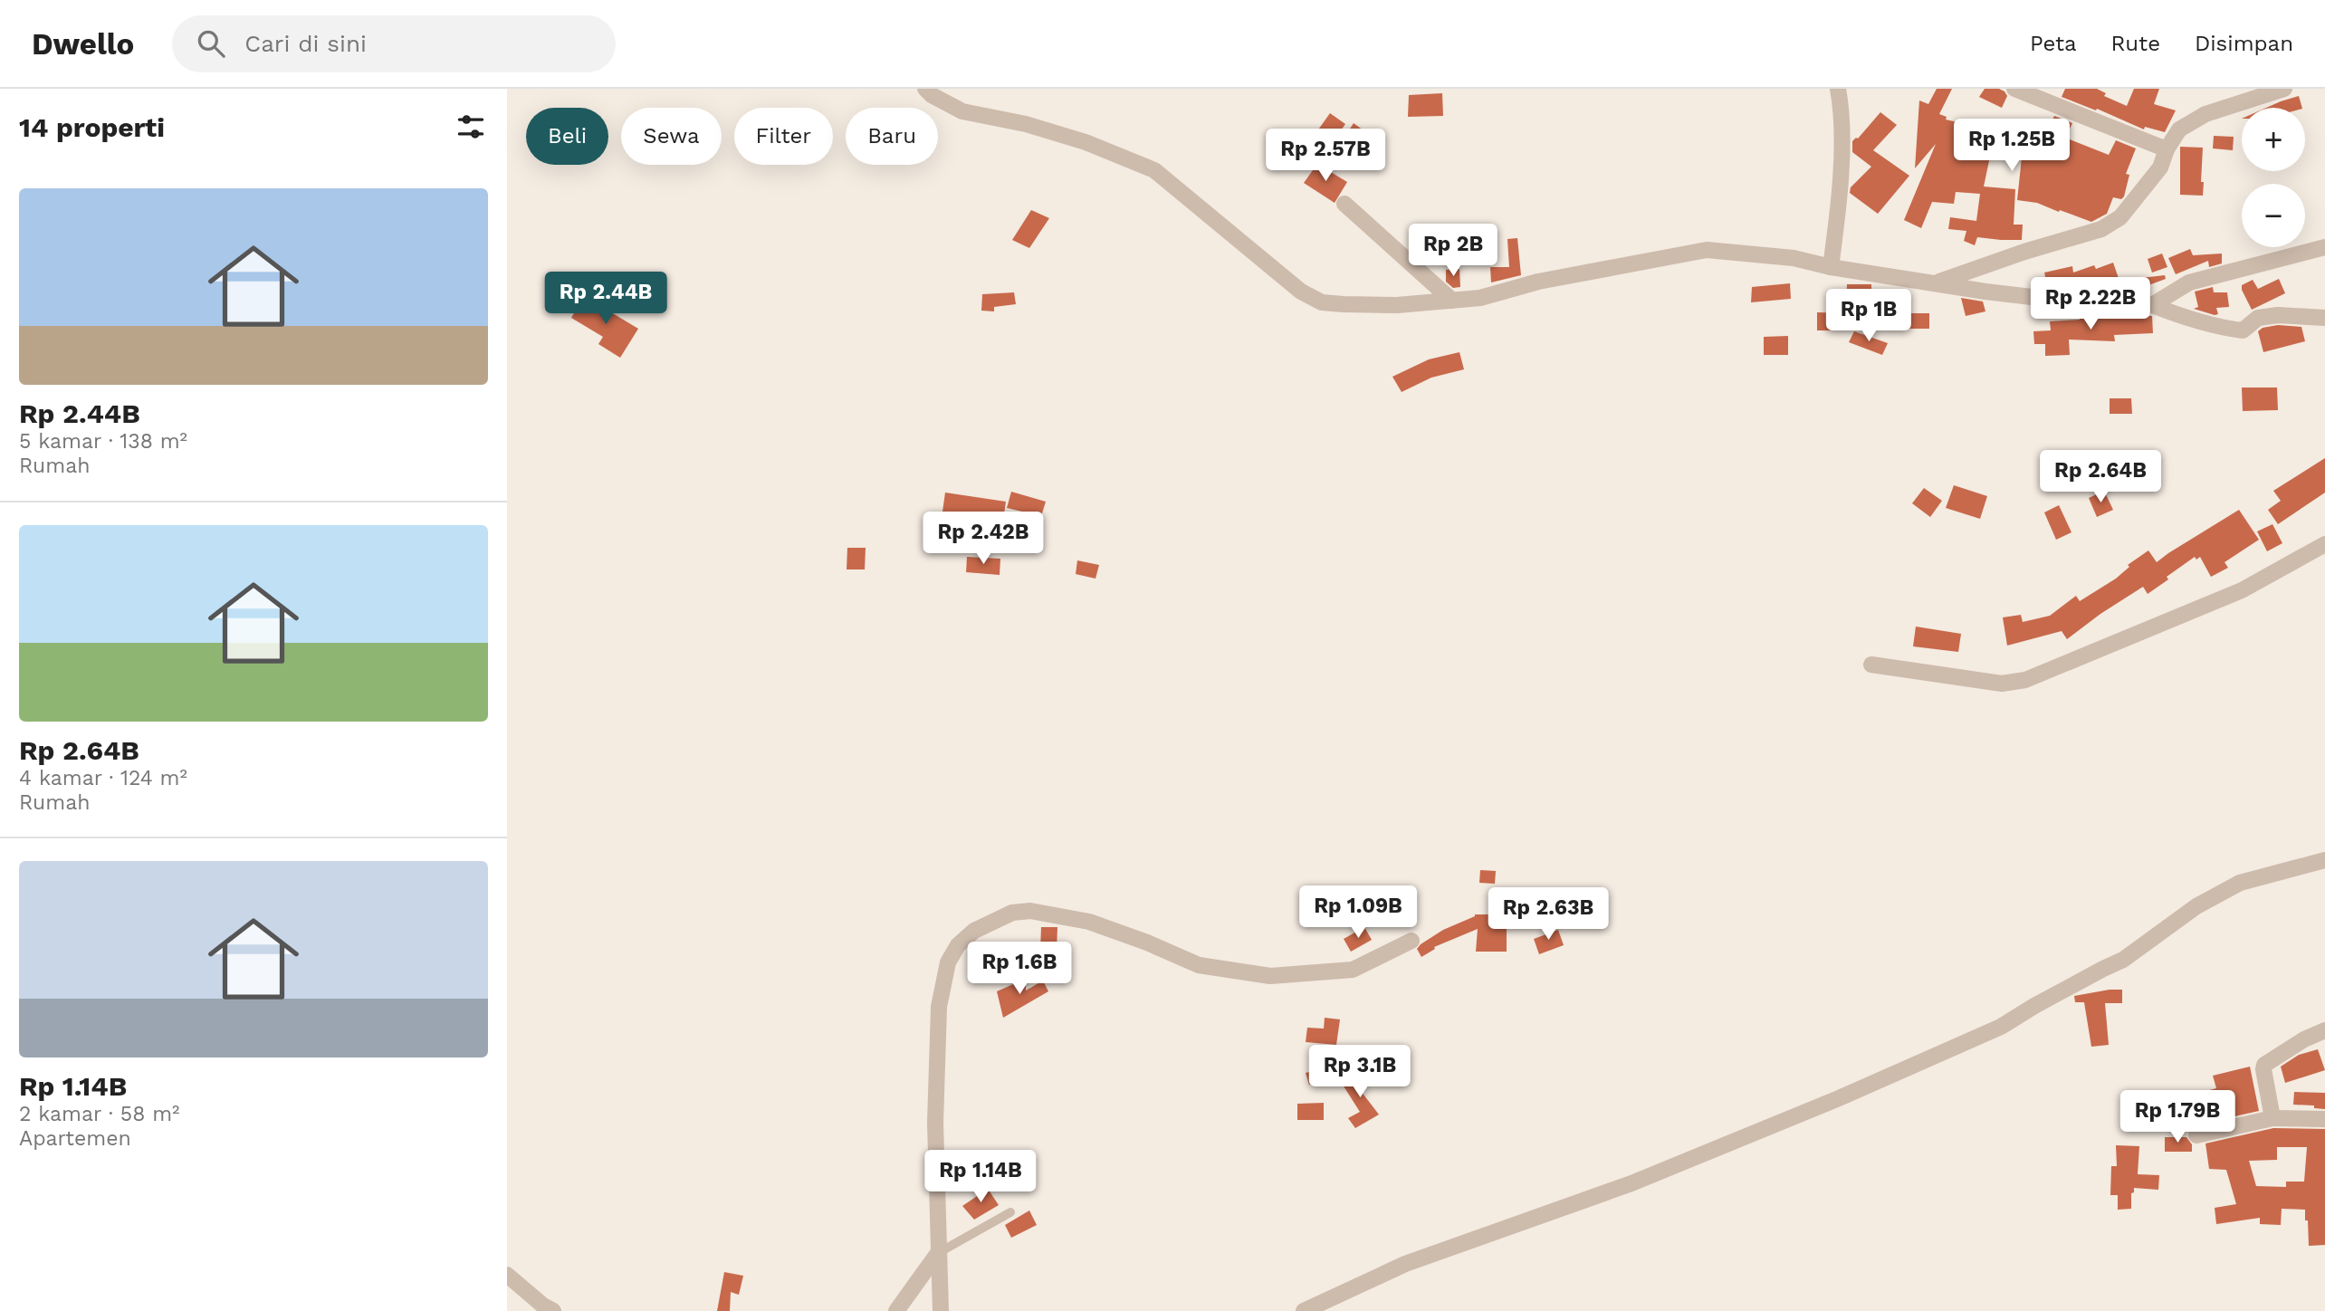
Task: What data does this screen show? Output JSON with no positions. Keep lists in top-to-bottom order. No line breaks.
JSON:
{"page":{"header":"Dwello","search":"Cari di sini","nav":["Peta","Rute","Disimpan"],"heading":"14 properti","map_buttons":["+","−"],"chip":["Beli","Sewa","Filter","Baru"],"price":["Rp 1.25B","Rp 2.57B","Rp 2B","Rp 2.44B","Rp 2.22B","Rp 1B","Rp 2.64B","Rp 2.42B","Rp 1.09B","Rp 2.63B","Rp 1.6B","Rp 3.1B","Rp 1.79B","Rp 1.14B"],"list":[{"name":"Rp 2.44B","note":"5 kamar · 138 m² · Rumah"},{"name":"Rp 2.64B","note":"4 kamar · 124 m² · Rumah"},{"name":"Rp 1.14B","note":"2 kamar · 58 m² · Apartemen"}]}}
